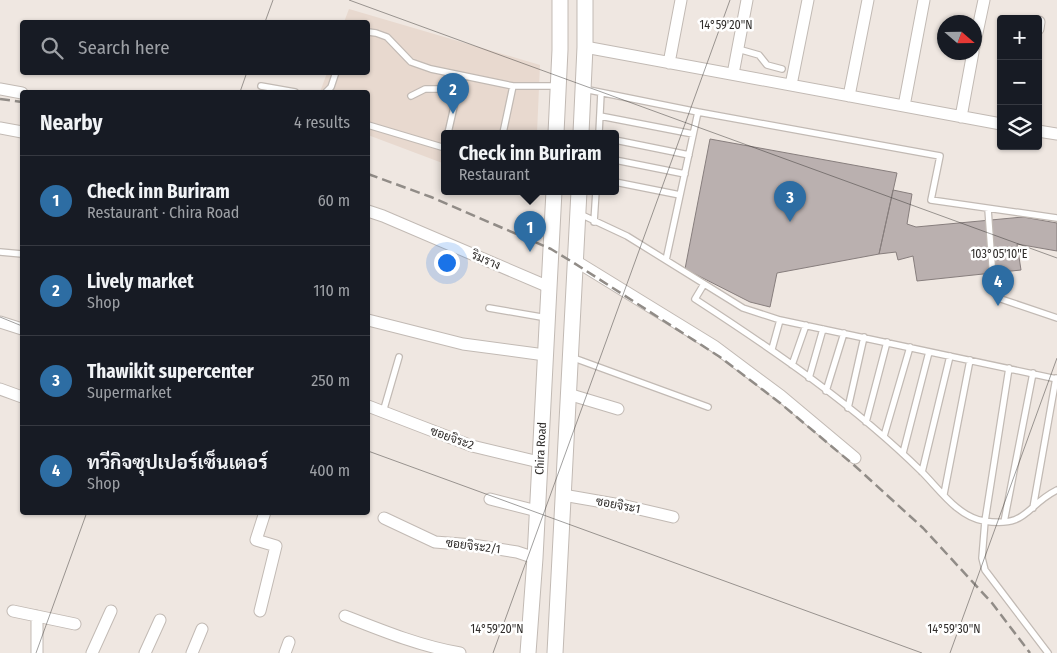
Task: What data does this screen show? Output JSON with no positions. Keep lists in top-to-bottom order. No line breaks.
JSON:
{"streets":{"main road":["Chira Road"],"street":["ริมราง","ซอยจิระ2","ซอยจิระ1","ซอยจิระ2/1"]},"crossings":[["ริมราง","Chira Road"],["ซอยจิระ2","Chira Road"],["Chira Road","ซอยจิระ1"],["Chira Road","ซอยจิระ2/1"]],"north":"right","page":{"map_buttons":["+","−"],"search":"Search here","pins":["2","3","1","4"],"heading":["Nearby","4 results"],"popup":["Check inn Buriram","Restaurant"],"list":[{"mark":"1","name":"Check inn Buriram","note":"Restaurant · Chira Road","value":"60 m"},{"mark":"2","name":"Lively market","note":"Shop","value":"110 m"},{"mark":"3","name":"Thawikit supercenter","note":"Supermarket","value":"250 m"},{"mark":"4","name":"ทวีกิจซุปเปอร์เซ็นเตอร์","note":"Shop","value":"400 m"}]},"coordinates":["14°59'20\"N","103°05'10\"E","14°59'30\"N"]}
